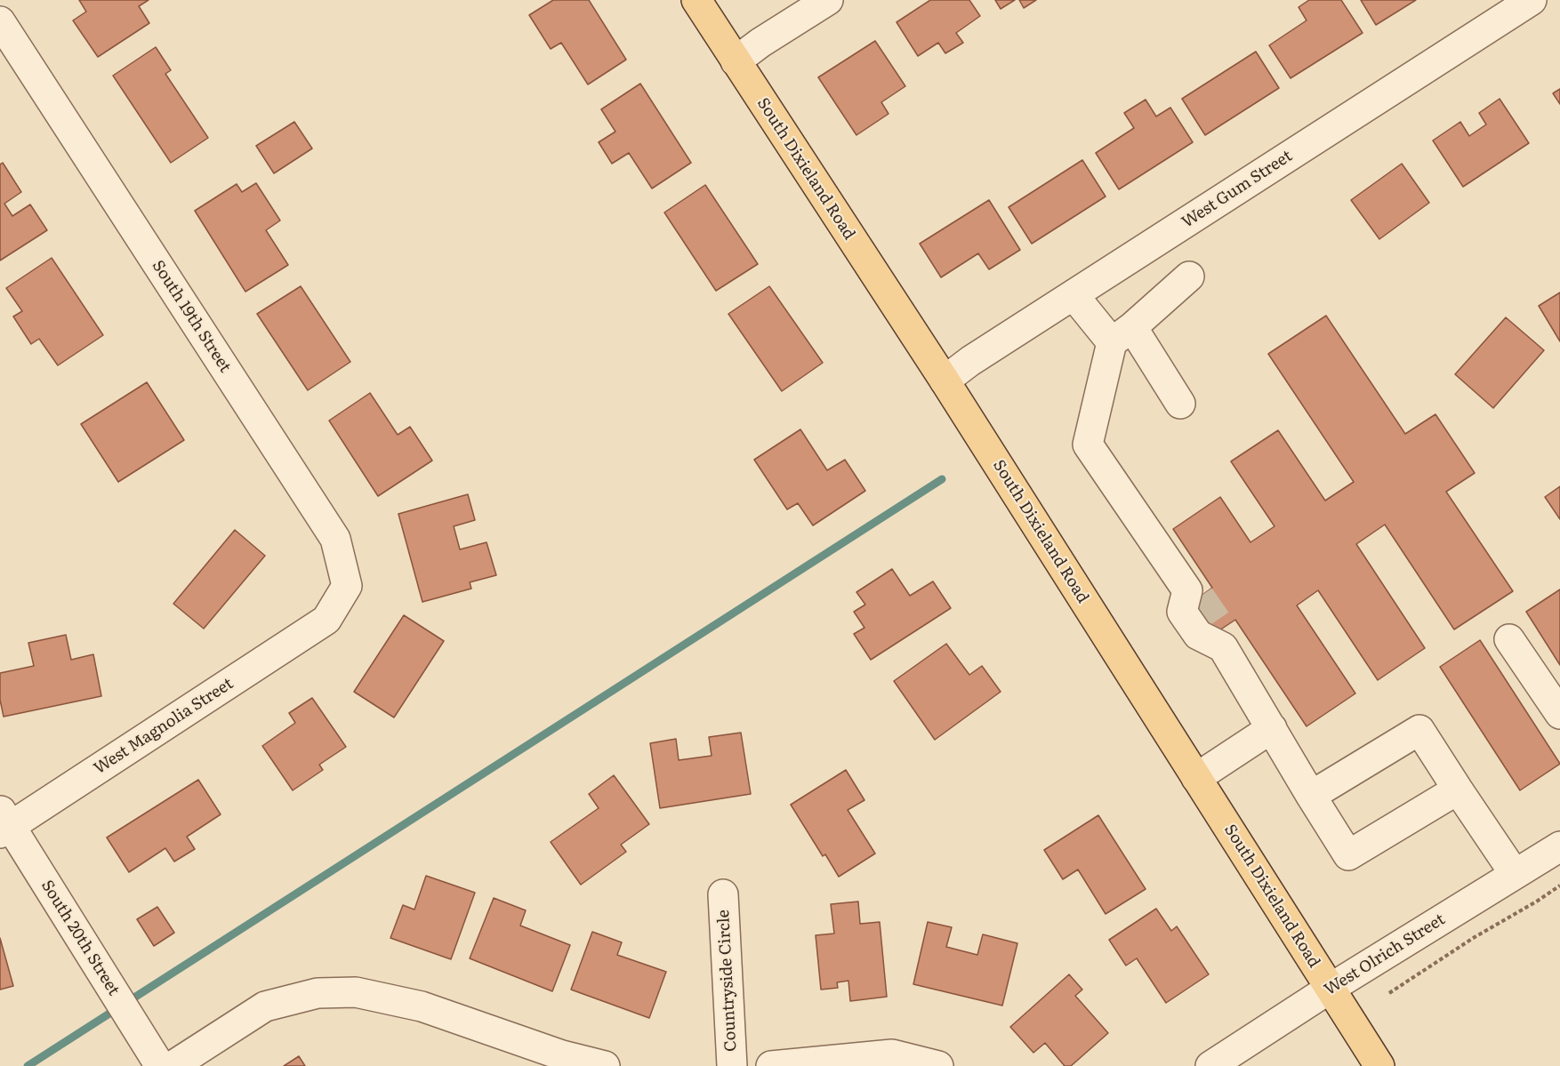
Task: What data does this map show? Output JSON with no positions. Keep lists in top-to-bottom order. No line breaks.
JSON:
{"streets":{"main road":["South Dixieland Road"],"street":["West Gum Street","South 19th Street","West Magnolia Street","South 20th Street","West Olrich Street","Countryside Circle"]},"crossings":[["South Dixieland Road","West Gum Street"],["South Dixieland Road","West Olrich Street"],["South 19th Street","West Magnolia Street"],["West Magnolia Street","South 20th Street"]]}
